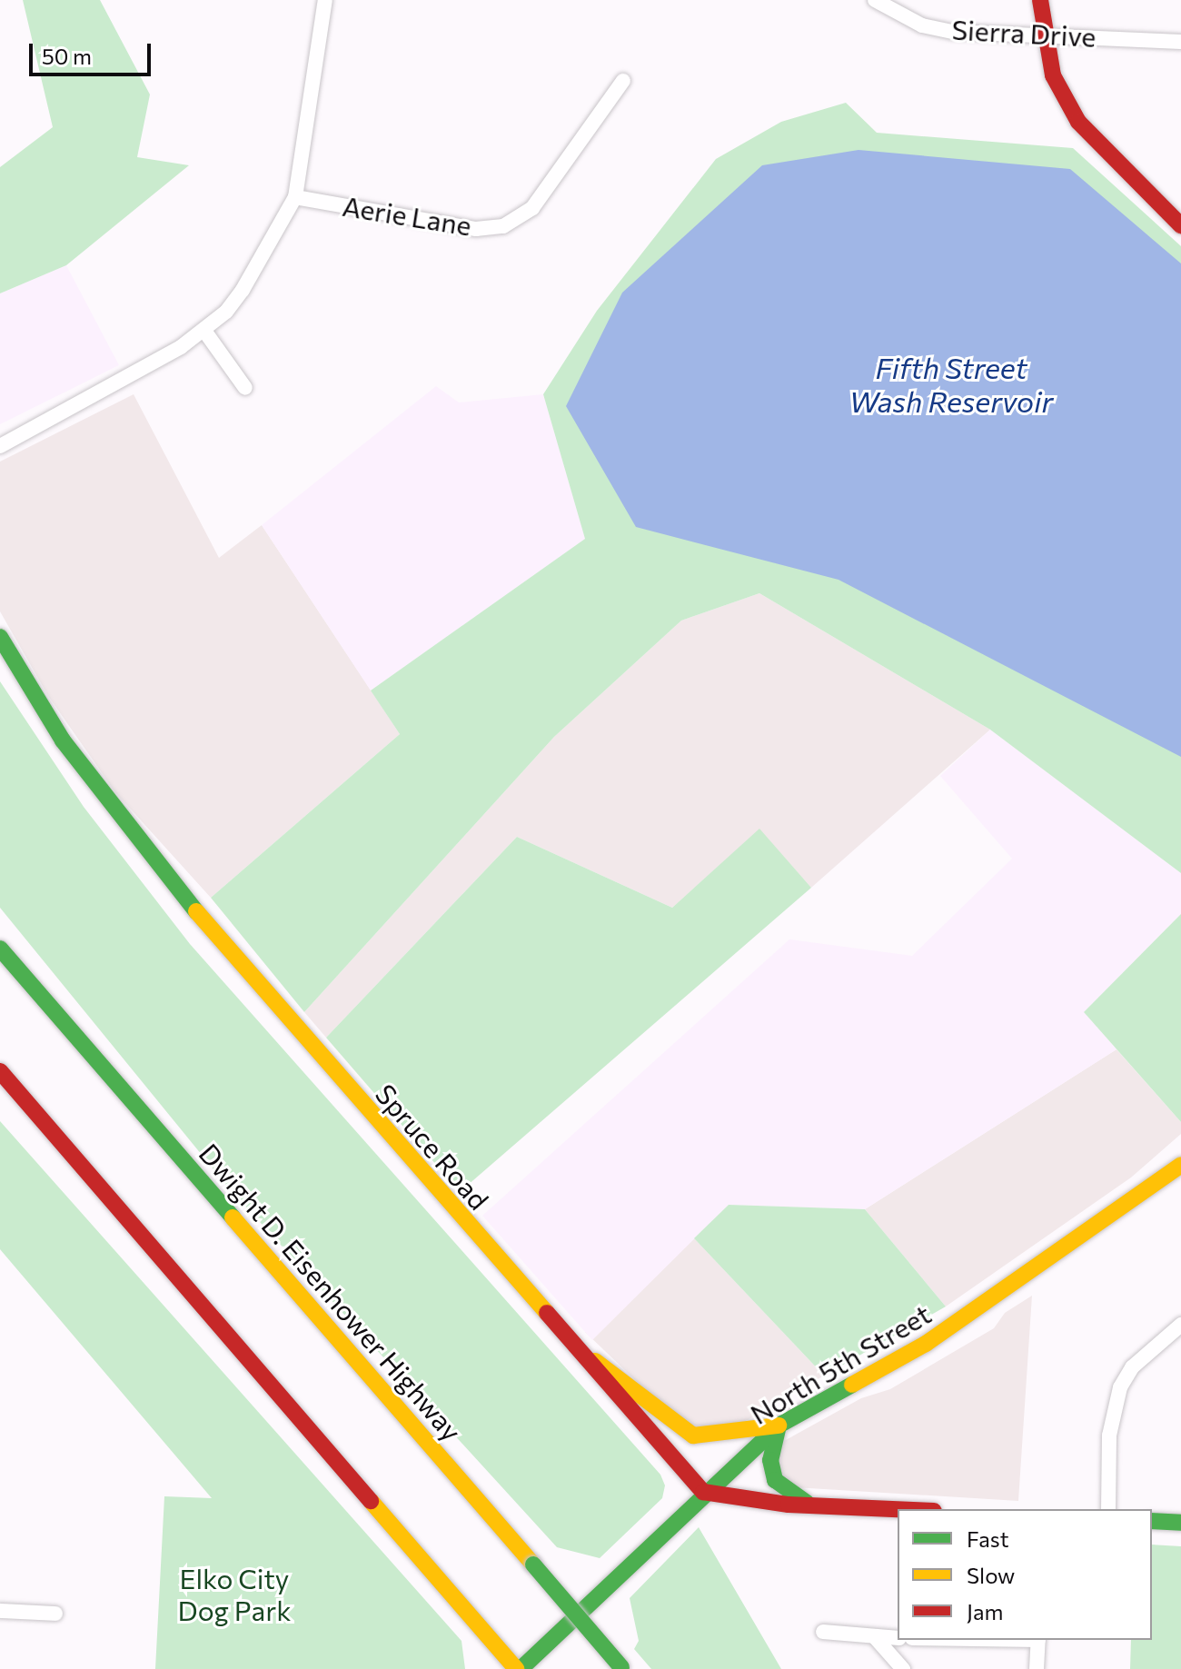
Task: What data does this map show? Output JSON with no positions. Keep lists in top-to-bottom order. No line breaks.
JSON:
{"streets":{"main road":["Spruce Road","Dwight D. Eisenhower Highway","North 5th Street"],"street":["Sierra Drive","Aerie Lane"]},"crossings":[["Spruce Road","North 5th Street"]],"water":["Fifth Street Wash Reservoir"],"parks":["Elko City Dog Park"],"legend":["Fast","Slow","Jam"],"scale_bar":"50 m"}
